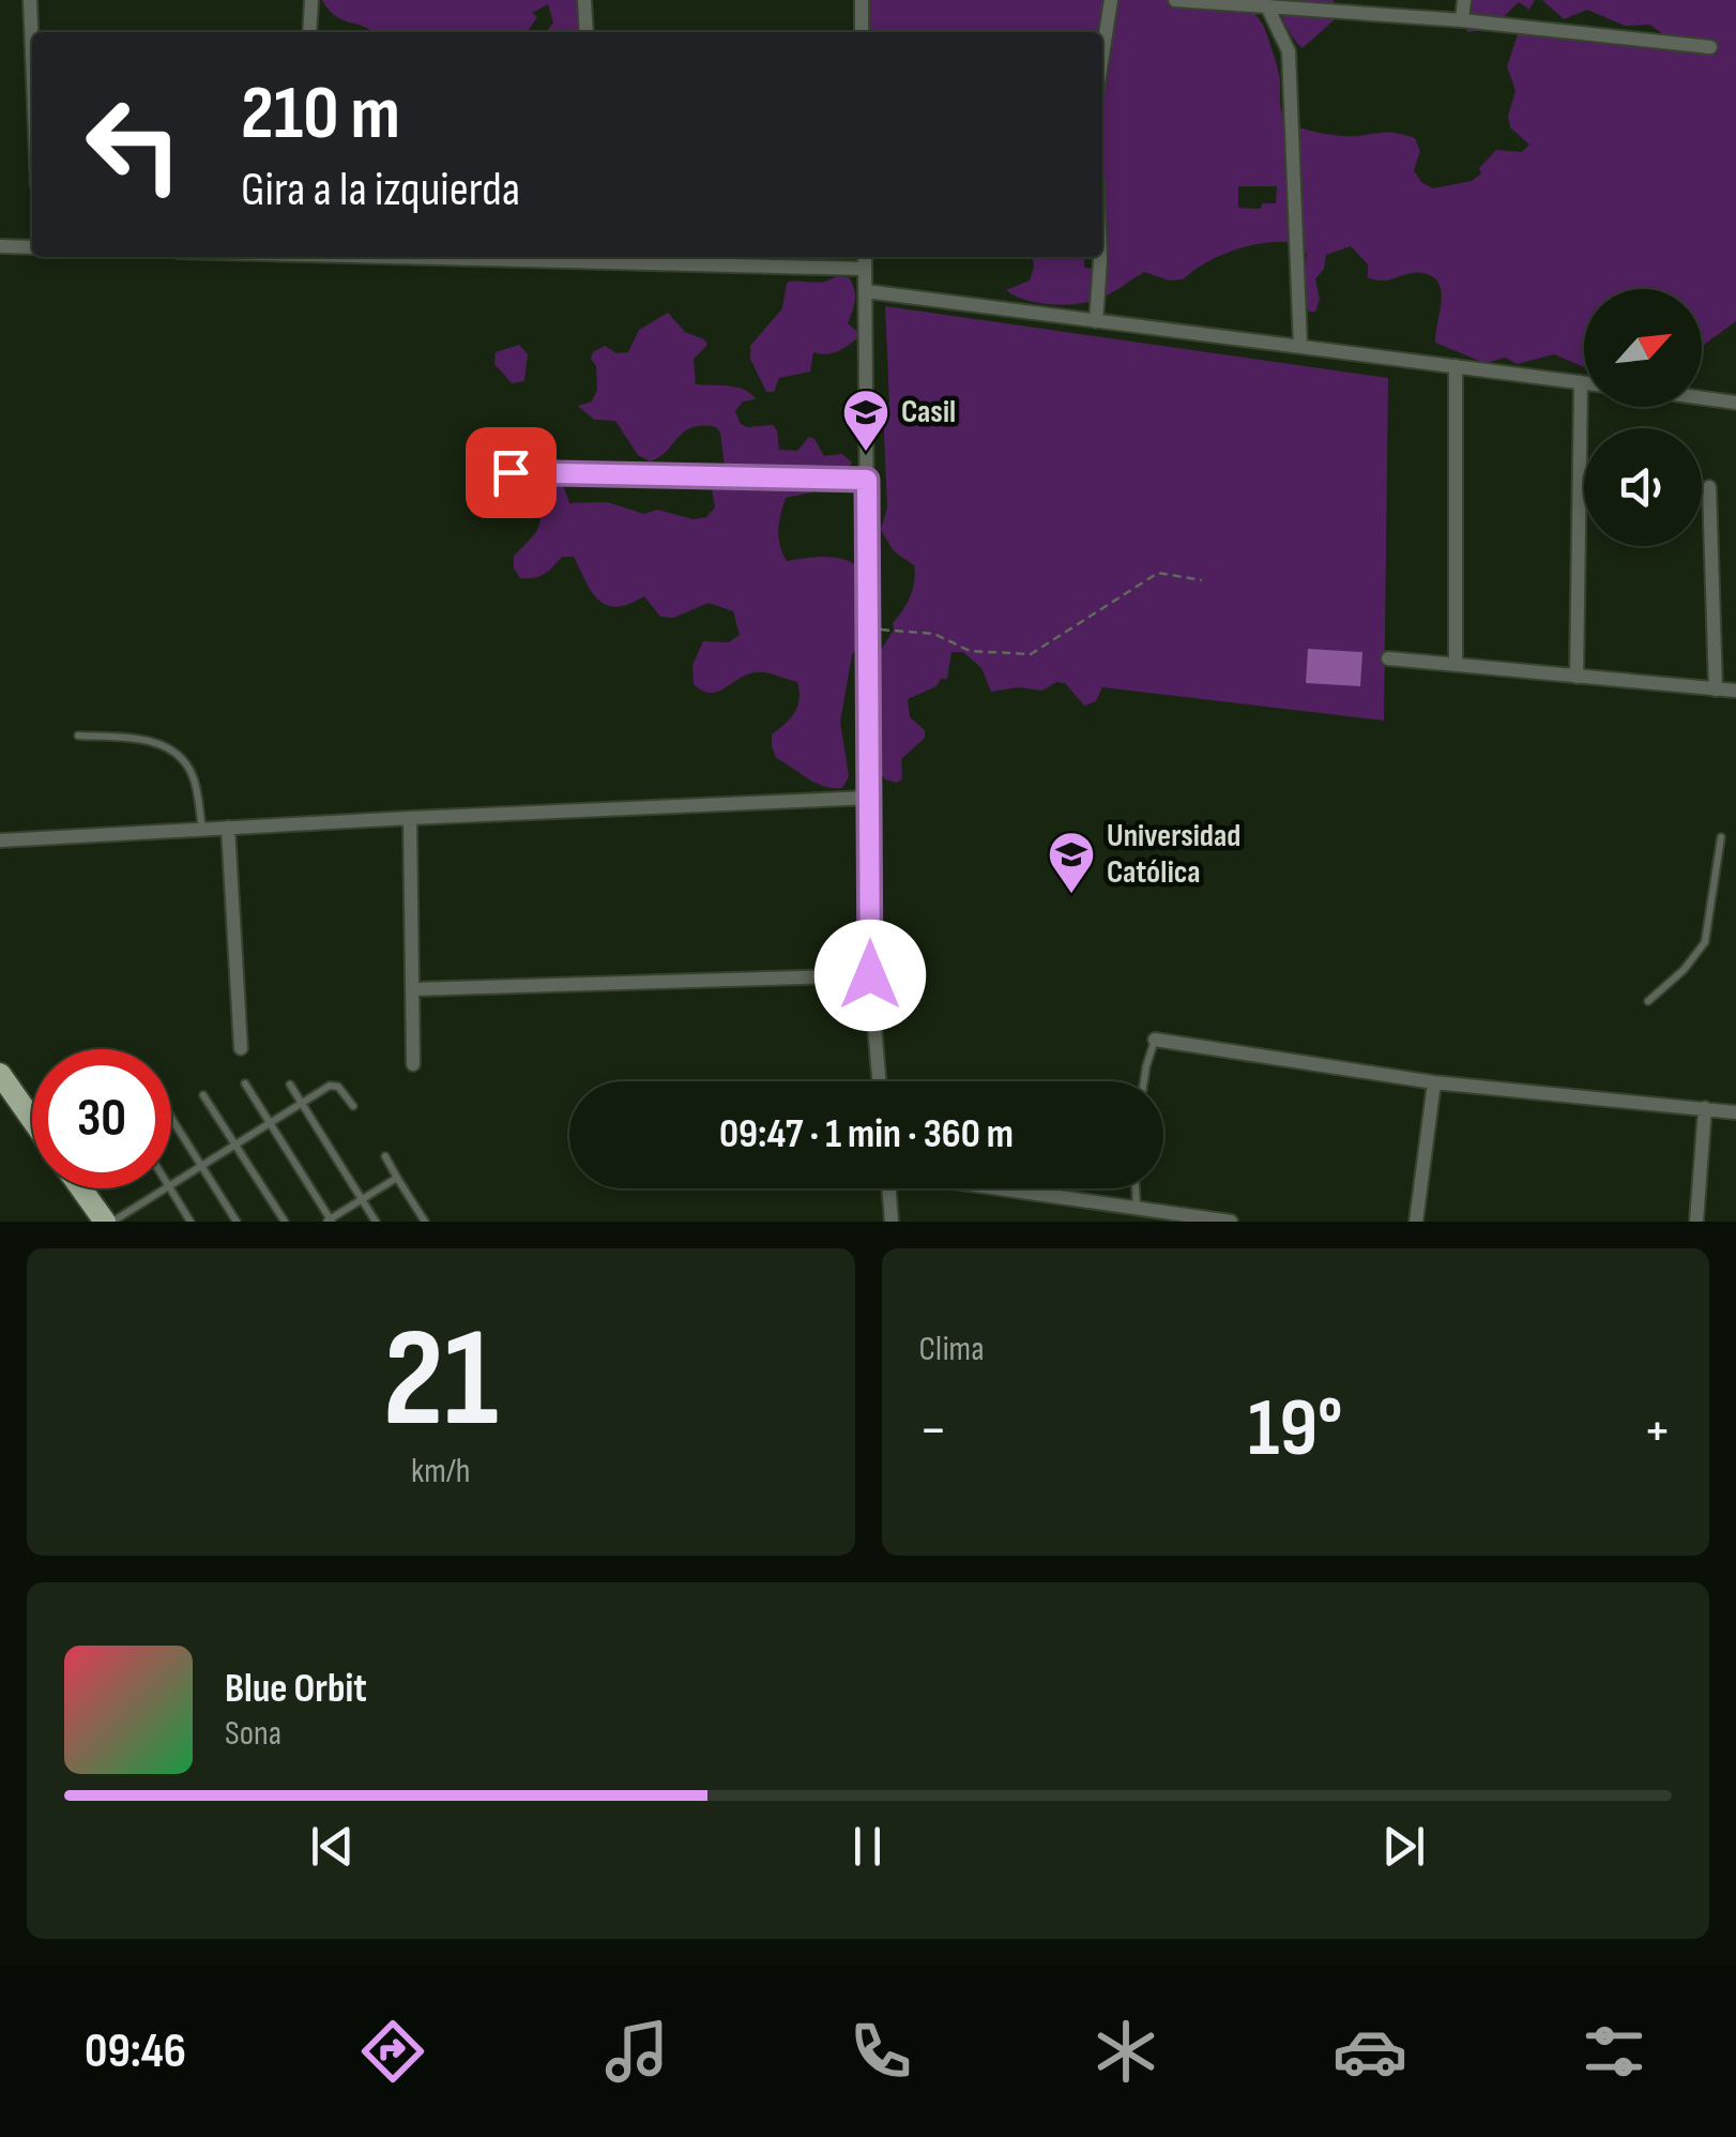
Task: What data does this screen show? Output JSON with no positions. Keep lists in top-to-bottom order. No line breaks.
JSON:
{"places":{"school or university":["Casil","Universidad Católica"]},"north":"top right","page":{"turn":["210 m","Gira a la izquierda"],"limit":"30","trip":"09:47 · 1 min · 360 m","tile":[["21","km/h"],"Clima"],"heat":["−","19°","+"],"song":["Blue Orbit","Sona"],"tabs":"09:46"}}
